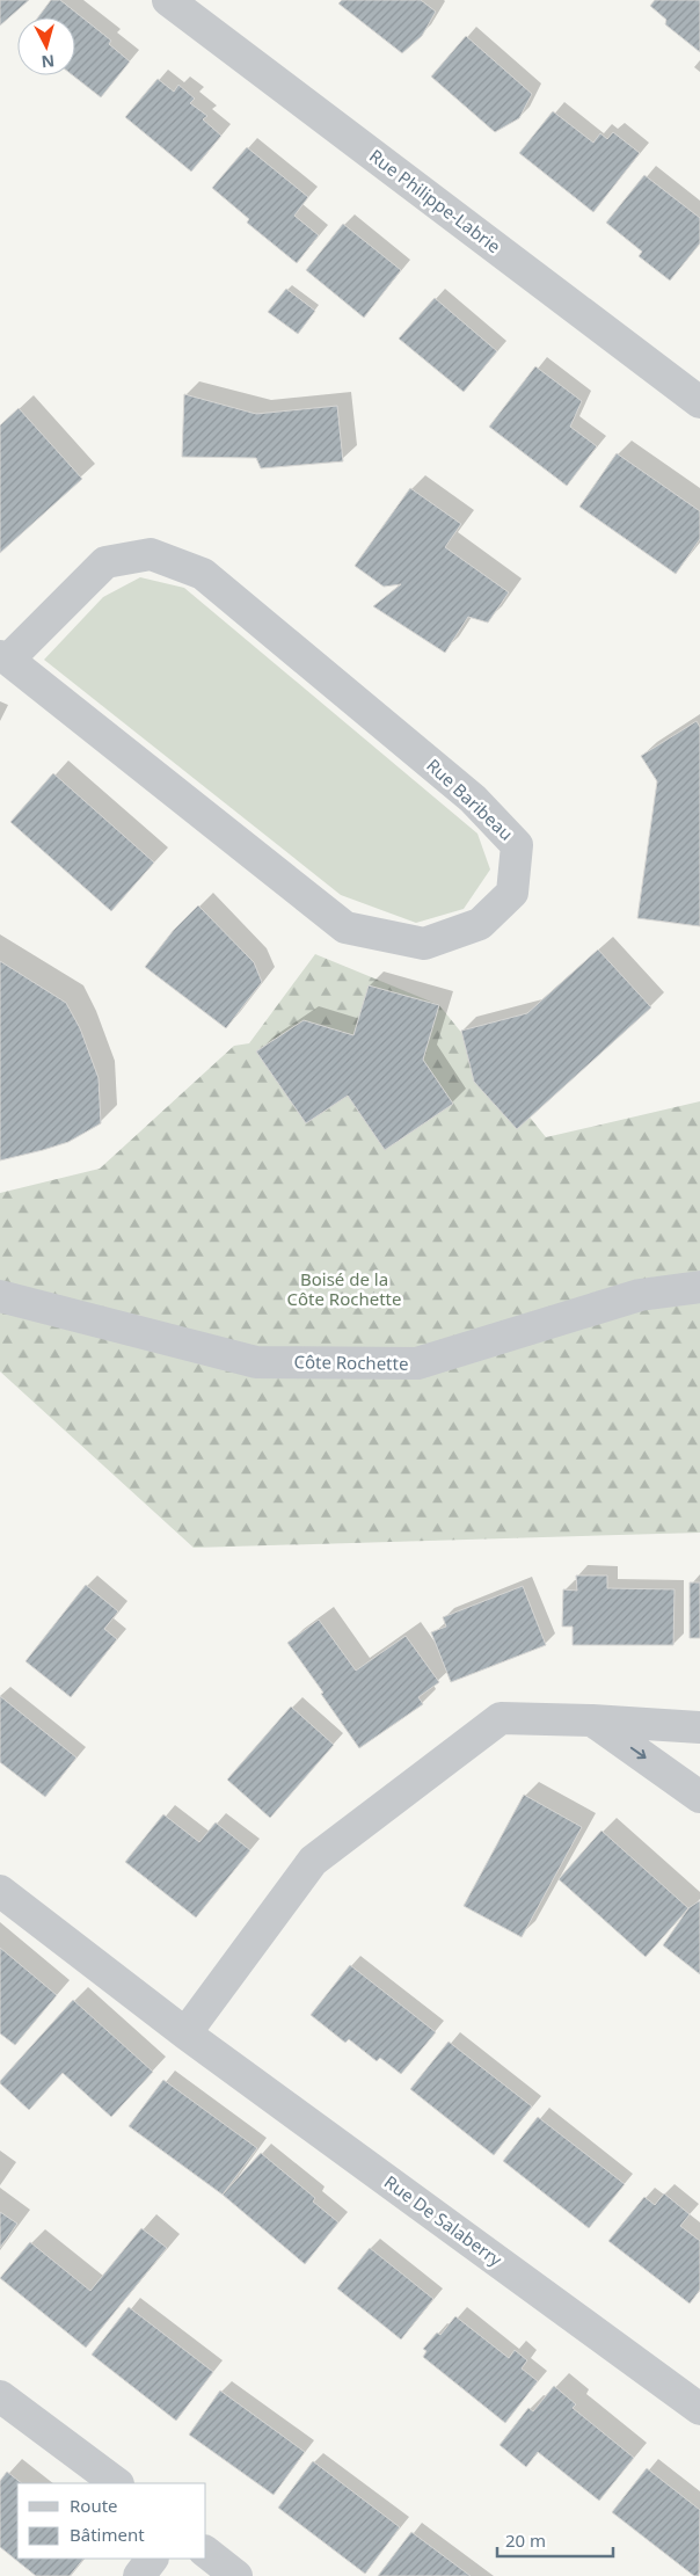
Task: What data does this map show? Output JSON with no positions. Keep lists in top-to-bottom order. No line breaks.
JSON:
{"streets":{"street":["Rue Philippe-Labrie","Rue Baribeau","Côte Rochette","Rue De Salaberry"]},"parks":["Boisé de la Côte Rochette"],"legend":["Route","Bâtiment"],"scale_bar":"20 m","north":"bottom"}
